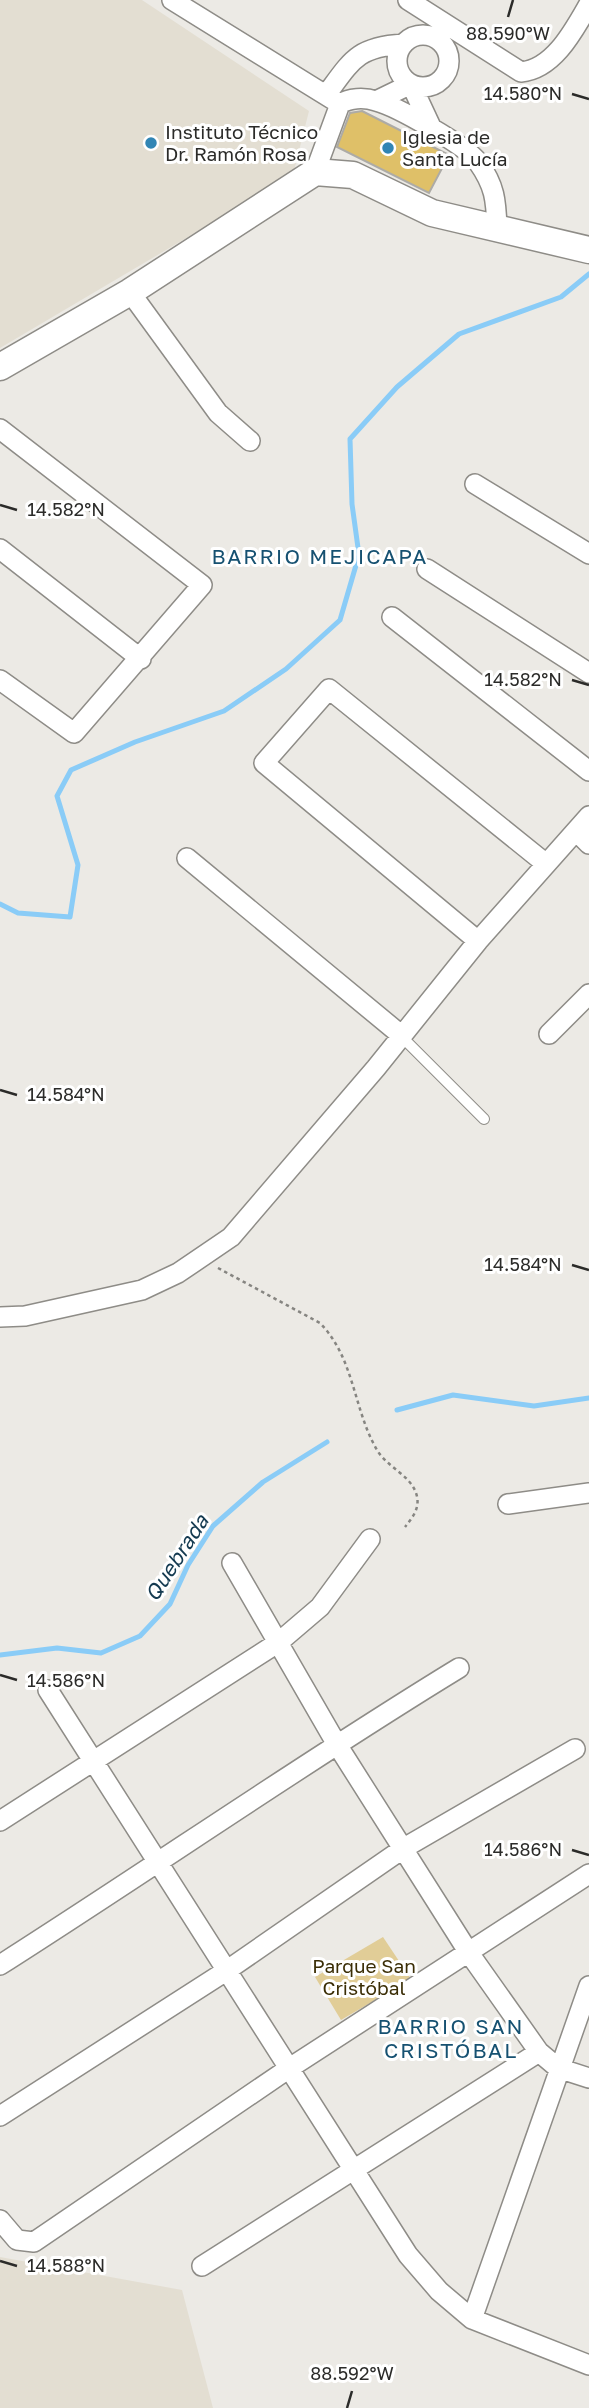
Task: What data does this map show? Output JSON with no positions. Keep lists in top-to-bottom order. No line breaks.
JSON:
{"districts":["BARRIO MEJICAPA","BARRIO SAN CRISTÓBAL"],"water":["Quebrada"],"parks":["Parque San Cristóbal"],"places":["Instituto Técnico Dr. Ramón Rosa","Iglesia de Santa Lucía"],"coordinates":["88.590°W","14.580°N","14.582°N","14.584°N","14.586°N","14.588°N","88.592°W"]}
